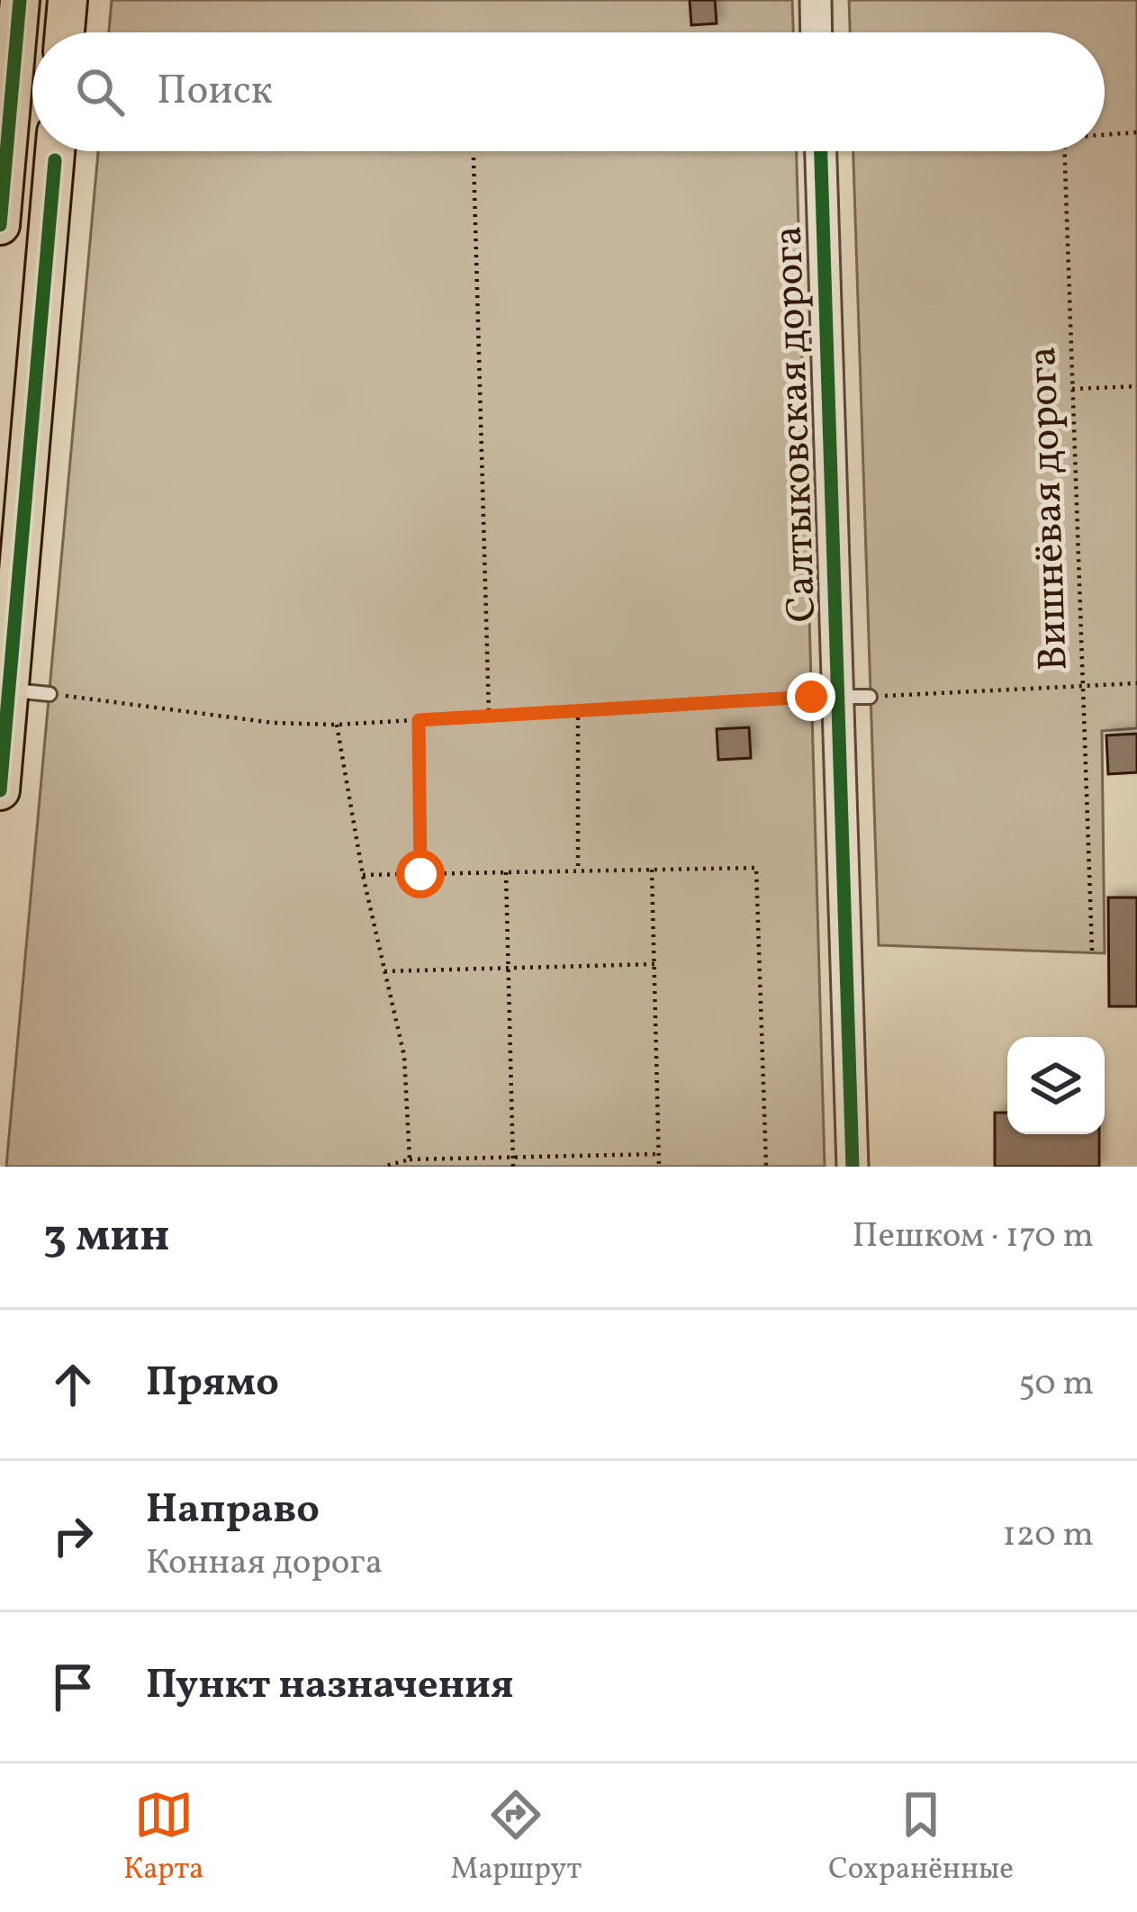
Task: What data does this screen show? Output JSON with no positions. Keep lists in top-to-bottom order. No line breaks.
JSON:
{"streets":{"street":["Салтыковская дорога"],"path":["Вишнёвая дорога"]},"page":{"search":"Поиск","heading":["3 мин","Пешком · 170 m"],"list":[["Прямо","50 m"],["Направо","Конная дорога","120 m"],"Пункт назначения"],"nav":["Карта","Маршрут","Сохранённые"]}}
